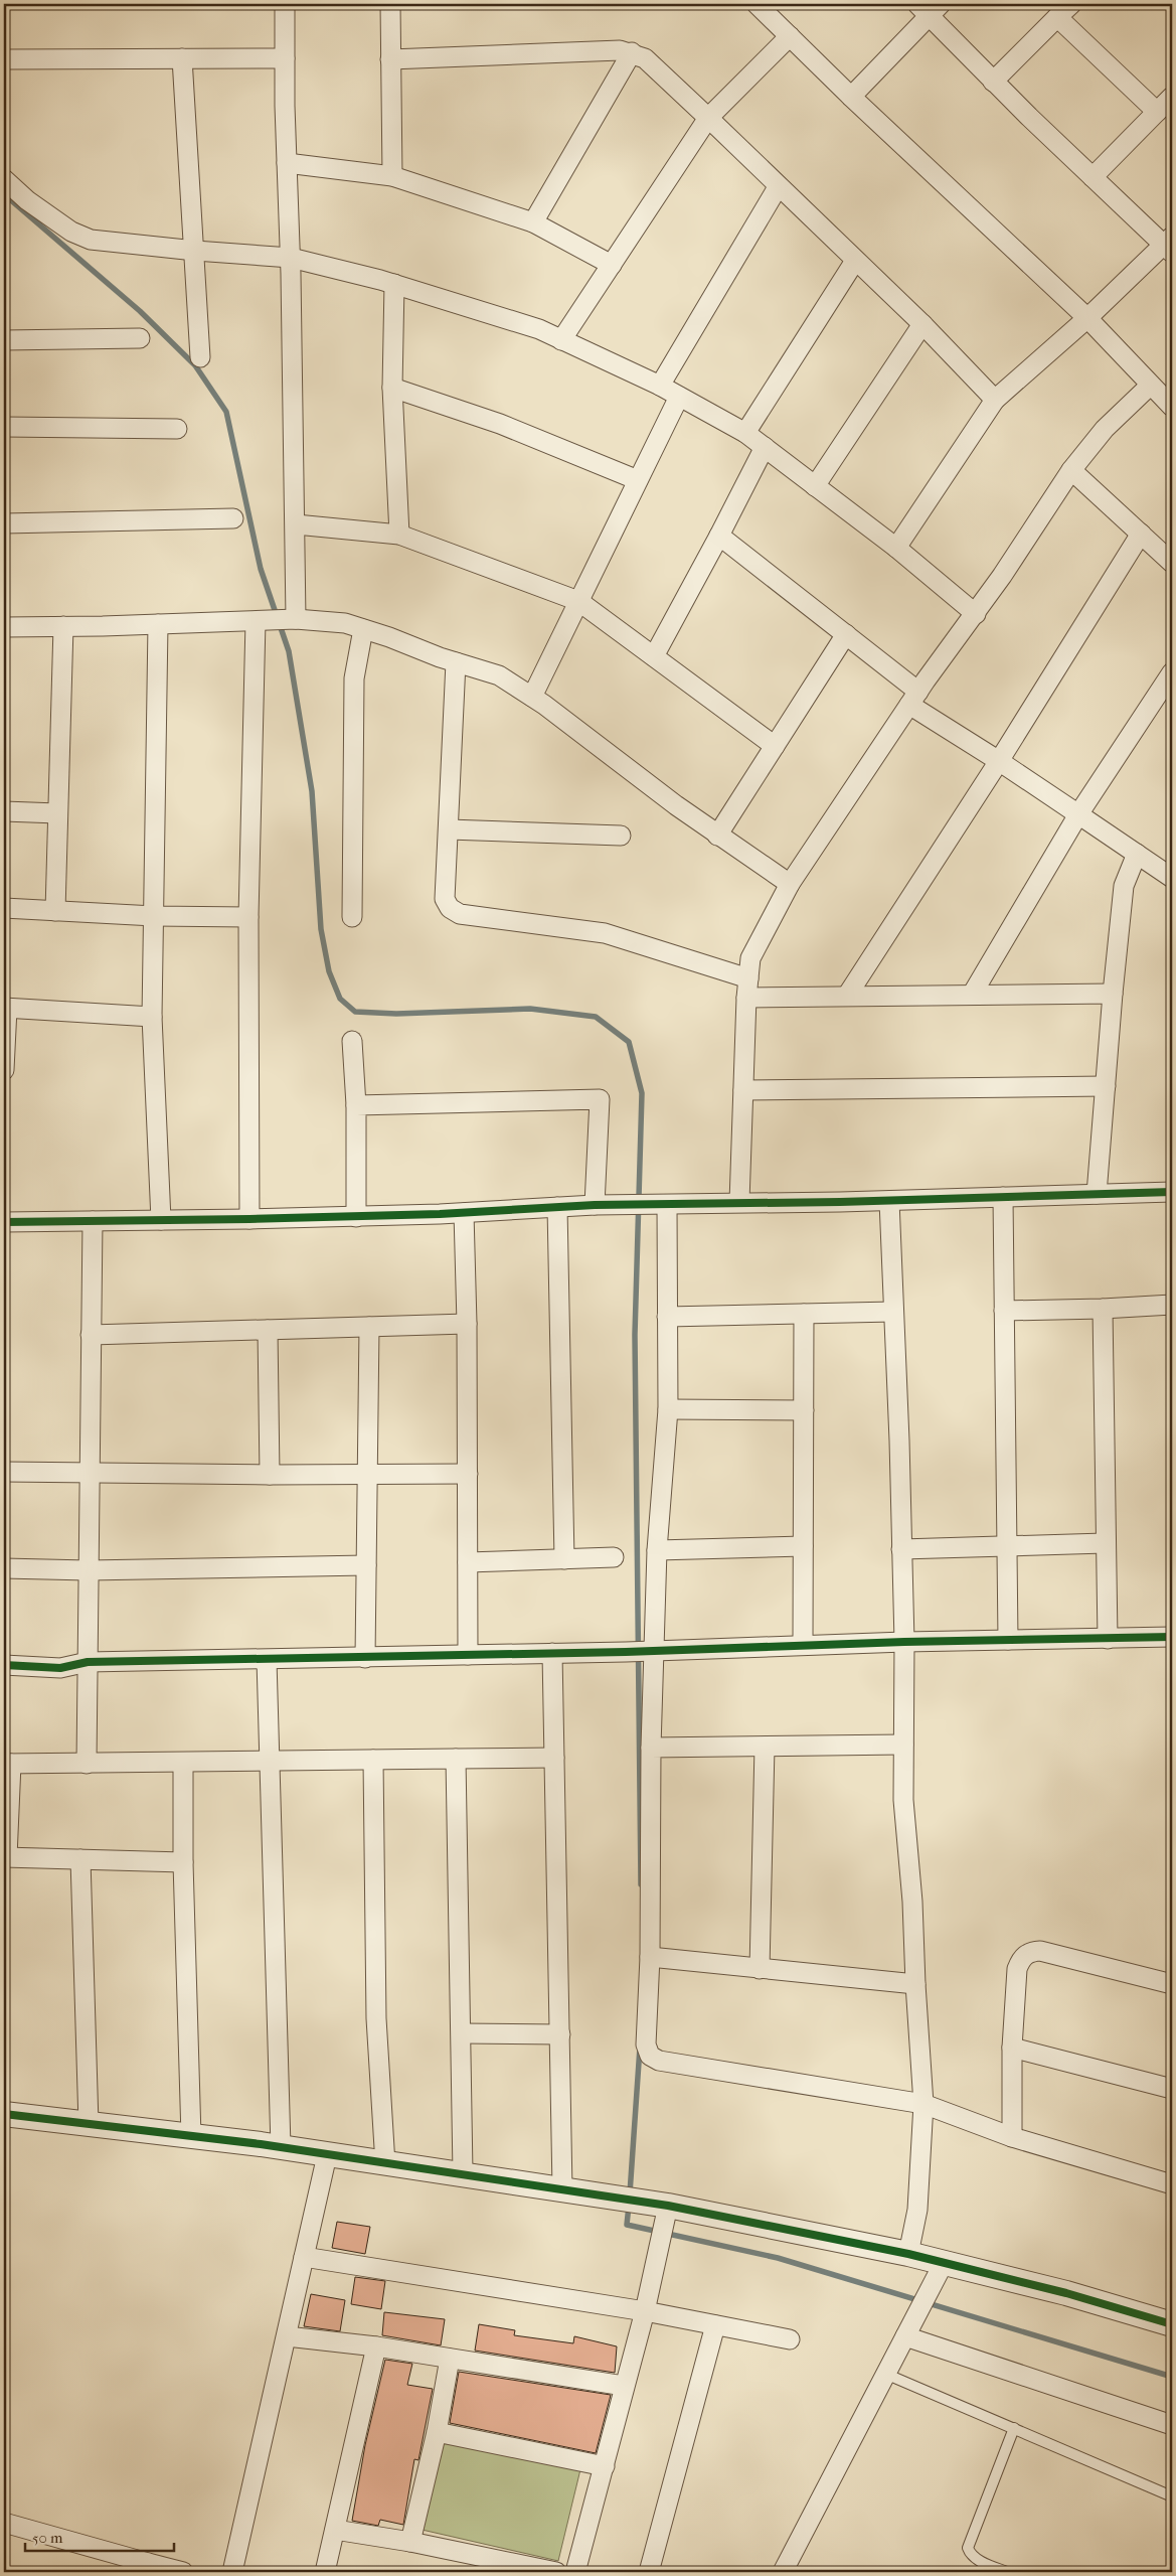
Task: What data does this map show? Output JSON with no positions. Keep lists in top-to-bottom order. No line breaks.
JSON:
{"scale_bar":"50 m"}
